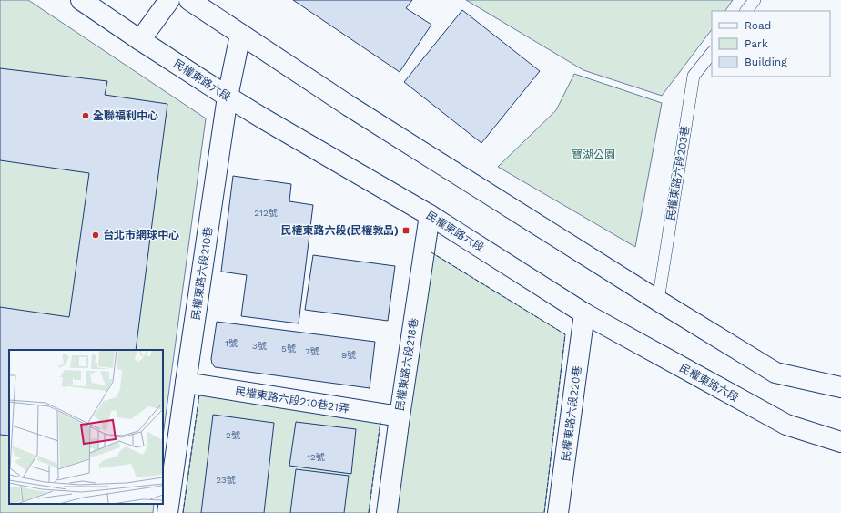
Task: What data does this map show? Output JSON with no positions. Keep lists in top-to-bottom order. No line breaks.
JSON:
{"streets":{"main road":["民權東路六段","民權東路六段210巷","民權東路六段218巷","民權東路六段210巷21弄","民權東路六段220巷"],"lane":["民權東路六段203巷"]},"crossings":[["民權東路六段","民權東路六段210巷"],["民權東路六段","民權東路六段218巷"],["民權東路六段","民權東路六段220巷"],["民權東路六段210巷","民權東路六段210巷21弄"],["民權東路六段218巷","民權東路六段210巷21弄"]],"parks":["寶湖公園"],"places":{"other":["全聯福利中心","台北市網球中心"],"transit":["民權東路六段(民權敦品)"]},"house_numbers":["212號","1號","3號","5號","7號","9號","2號","12號","23號"],"legend":["Road","Park","Building"]}
